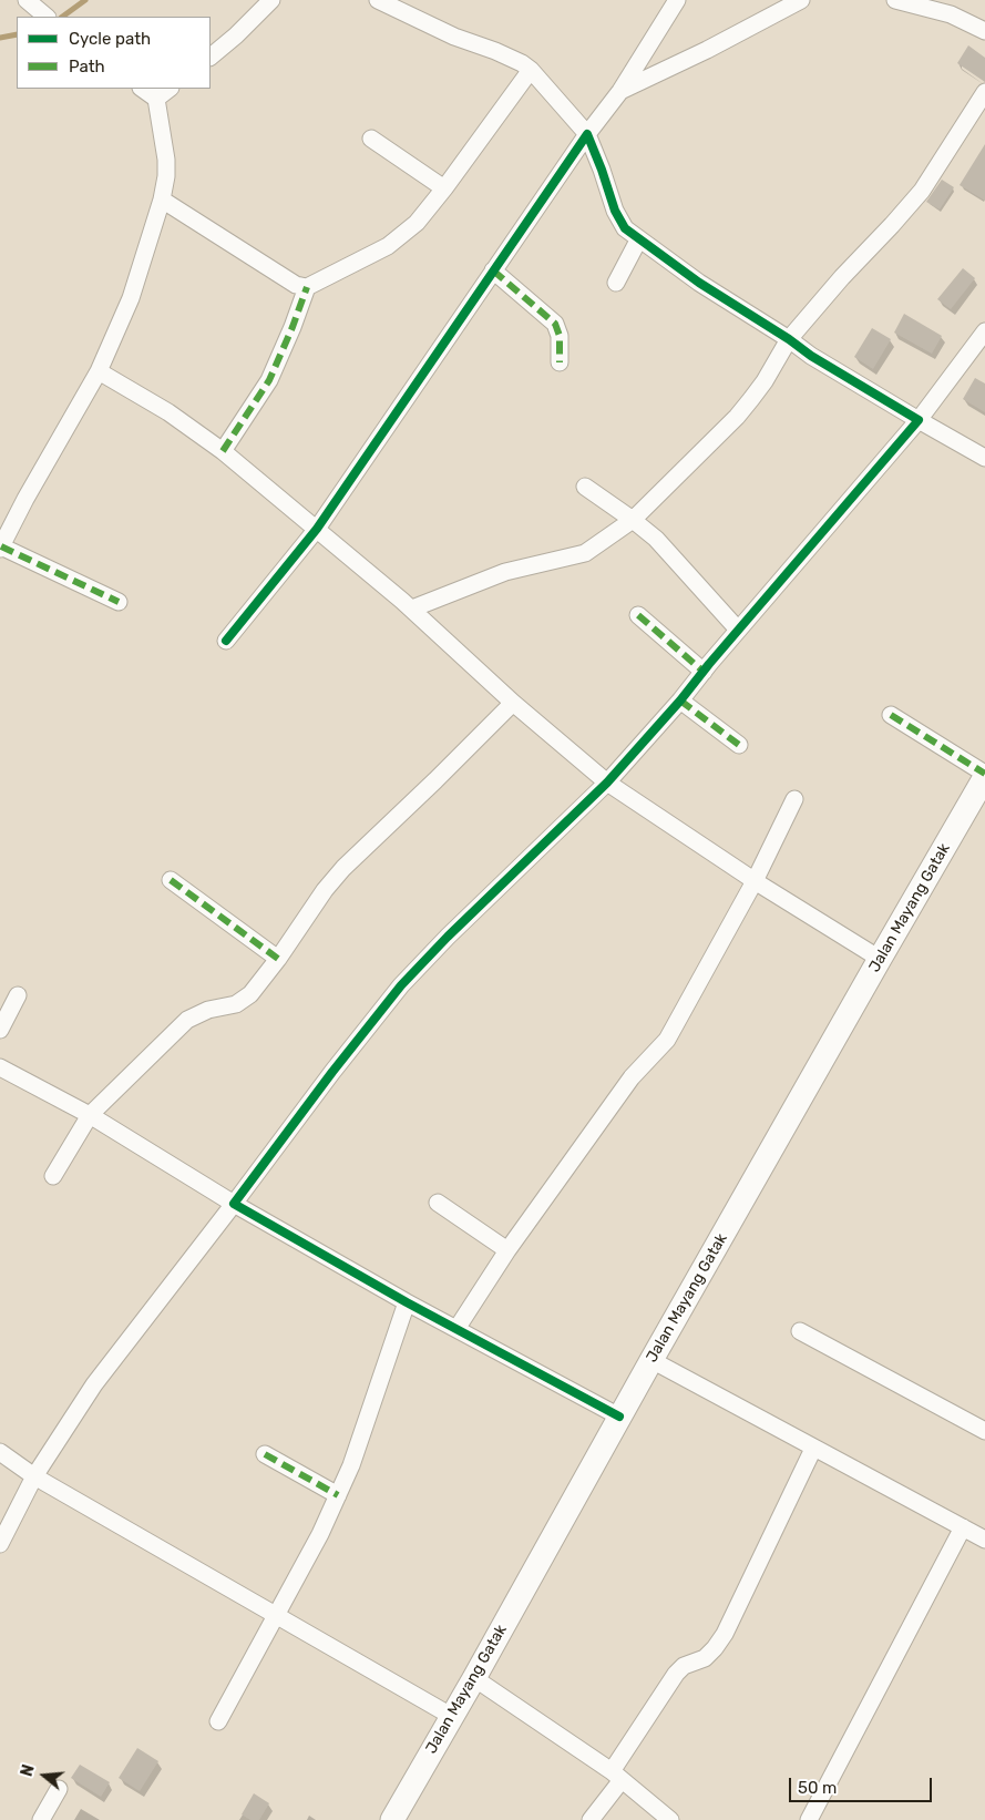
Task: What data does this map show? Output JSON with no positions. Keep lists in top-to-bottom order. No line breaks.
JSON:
{"streets":{"street":["Jalan Mayang Gatak"]},"legend":["Cycle path","Path"],"scale_bar":"50 m","north":"left"}
